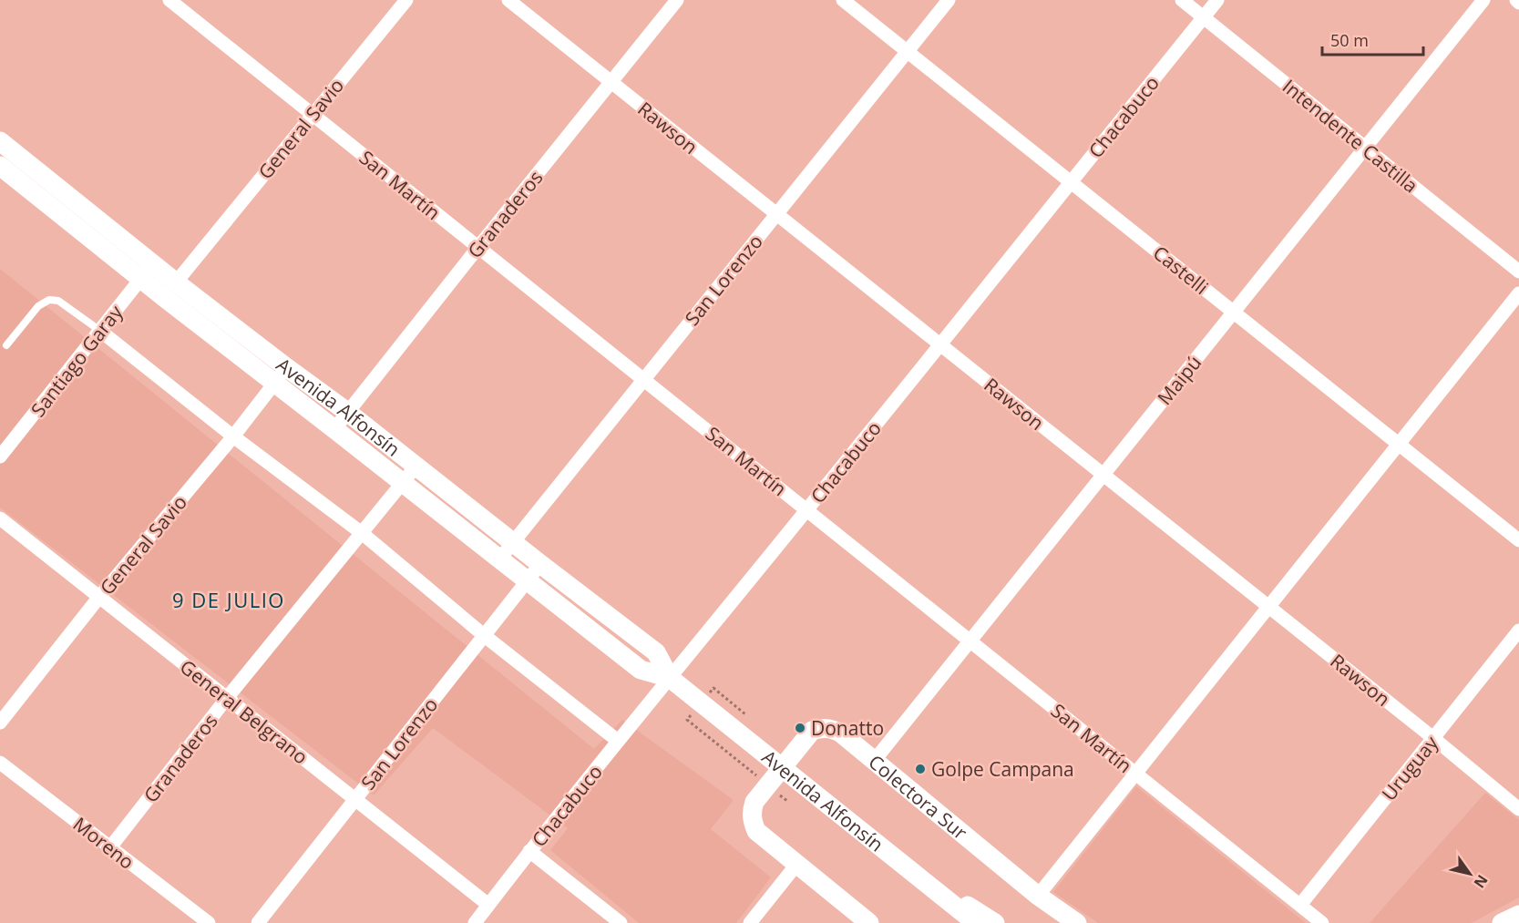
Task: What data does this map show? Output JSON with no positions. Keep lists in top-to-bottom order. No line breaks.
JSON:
{"streets":{"main road":["Avenida Alfonsín","Colectora Sur"],"street":["Chacabuco","Rawson","General Savio","Intendente Castilla","San Martín","Granaderos","Castelli","San Lorenzo","Santiago Garay","Maipú","General Belgrano","Uruguay","Moreno"]},"crossings":[["Chacabuco","Rawson"],["Chacabuco","Intendente Castilla"],["Chacabuco","San Martín"],["Chacabuco","Castelli"],["Chacabuco","Avenida Alfonsín"],["Chacabuco","General Belgrano"],["Rawson","Granaderos"],["Rawson","San Lorenzo"],["Rawson","Maipú"],["Rawson","Uruguay"],["General Savio","San Martín"],["General Savio","Avenida Alfonsín"],["General Savio","General Belgrano"],["Intendente Castilla","Maipú"],["San Martín","Granaderos"],["San Martín","San Lorenzo"],["San Martín","Maipú"],["San Martín","Uruguay"],["Granaderos","Avenida Alfonsín"],["Granaderos","General Belgrano"],["Granaderos","Moreno"],["Castelli","San Lorenzo"],["Castelli","Maipú"],["San Lorenzo","Avenida Alfonsín"],["San Lorenzo","General Belgrano"],["Santiago Garay","Avenida Alfonsín"],["Maipú","Colectora Sur"],["Avenida Alfonsín","Colectora Sur"]],"districts":["9 DE JULIO"],"places":["Donatto","Golpe Campana"],"scale_bar":"50 m","north":"bottom right"}
